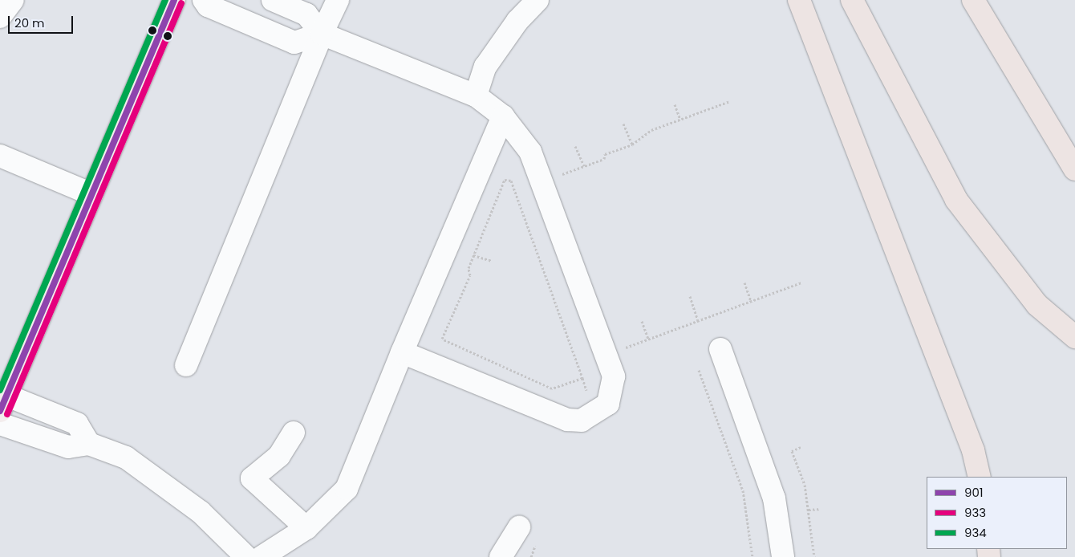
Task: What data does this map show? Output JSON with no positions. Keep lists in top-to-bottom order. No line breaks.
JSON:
{"lines":["transit line 901","transit line 934","transit line 933"],"legend":["901","933","934"],"scale_bar":"20 m"}
